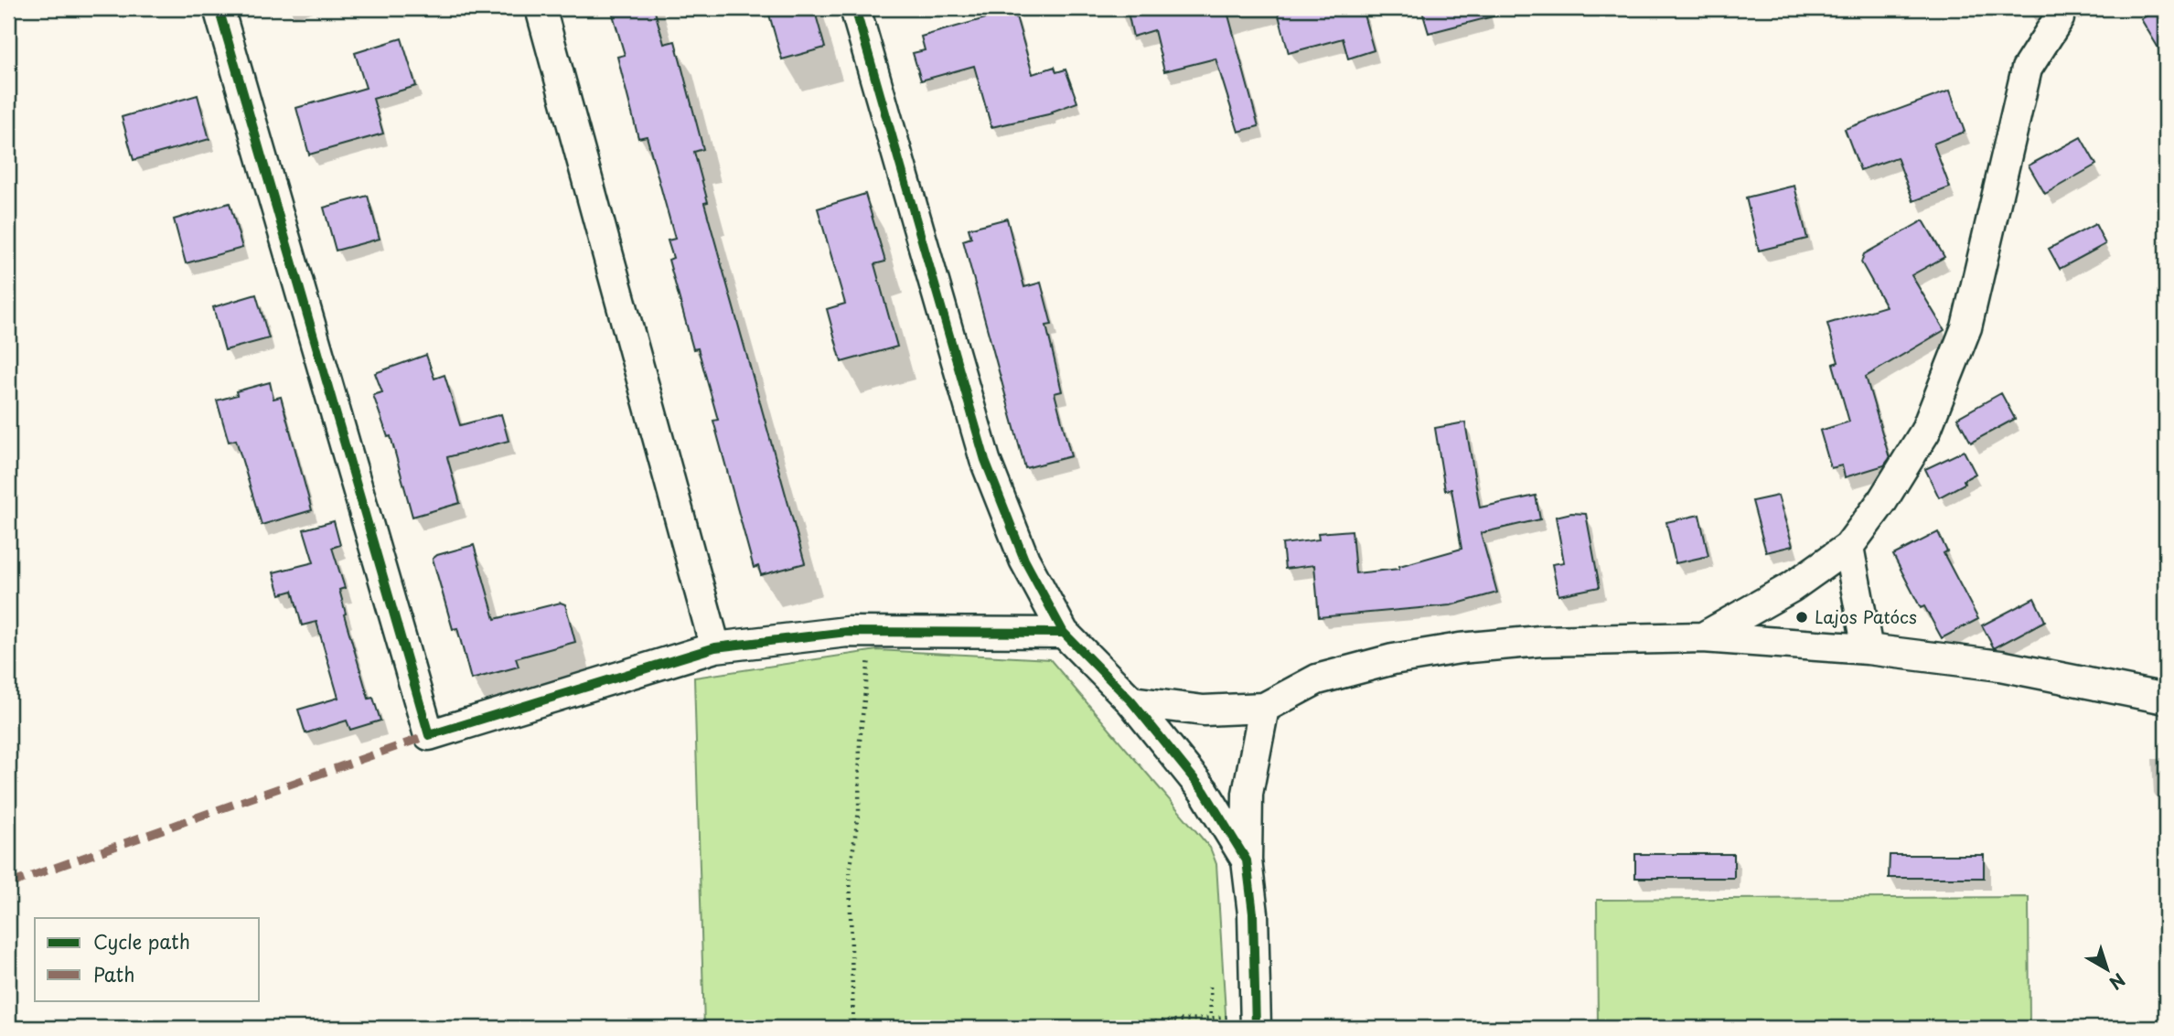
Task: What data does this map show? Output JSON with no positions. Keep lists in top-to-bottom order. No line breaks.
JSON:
{"places":["Lajos Patócs"],"legend":["Cycle path","Path"],"north":"bottom right"}
